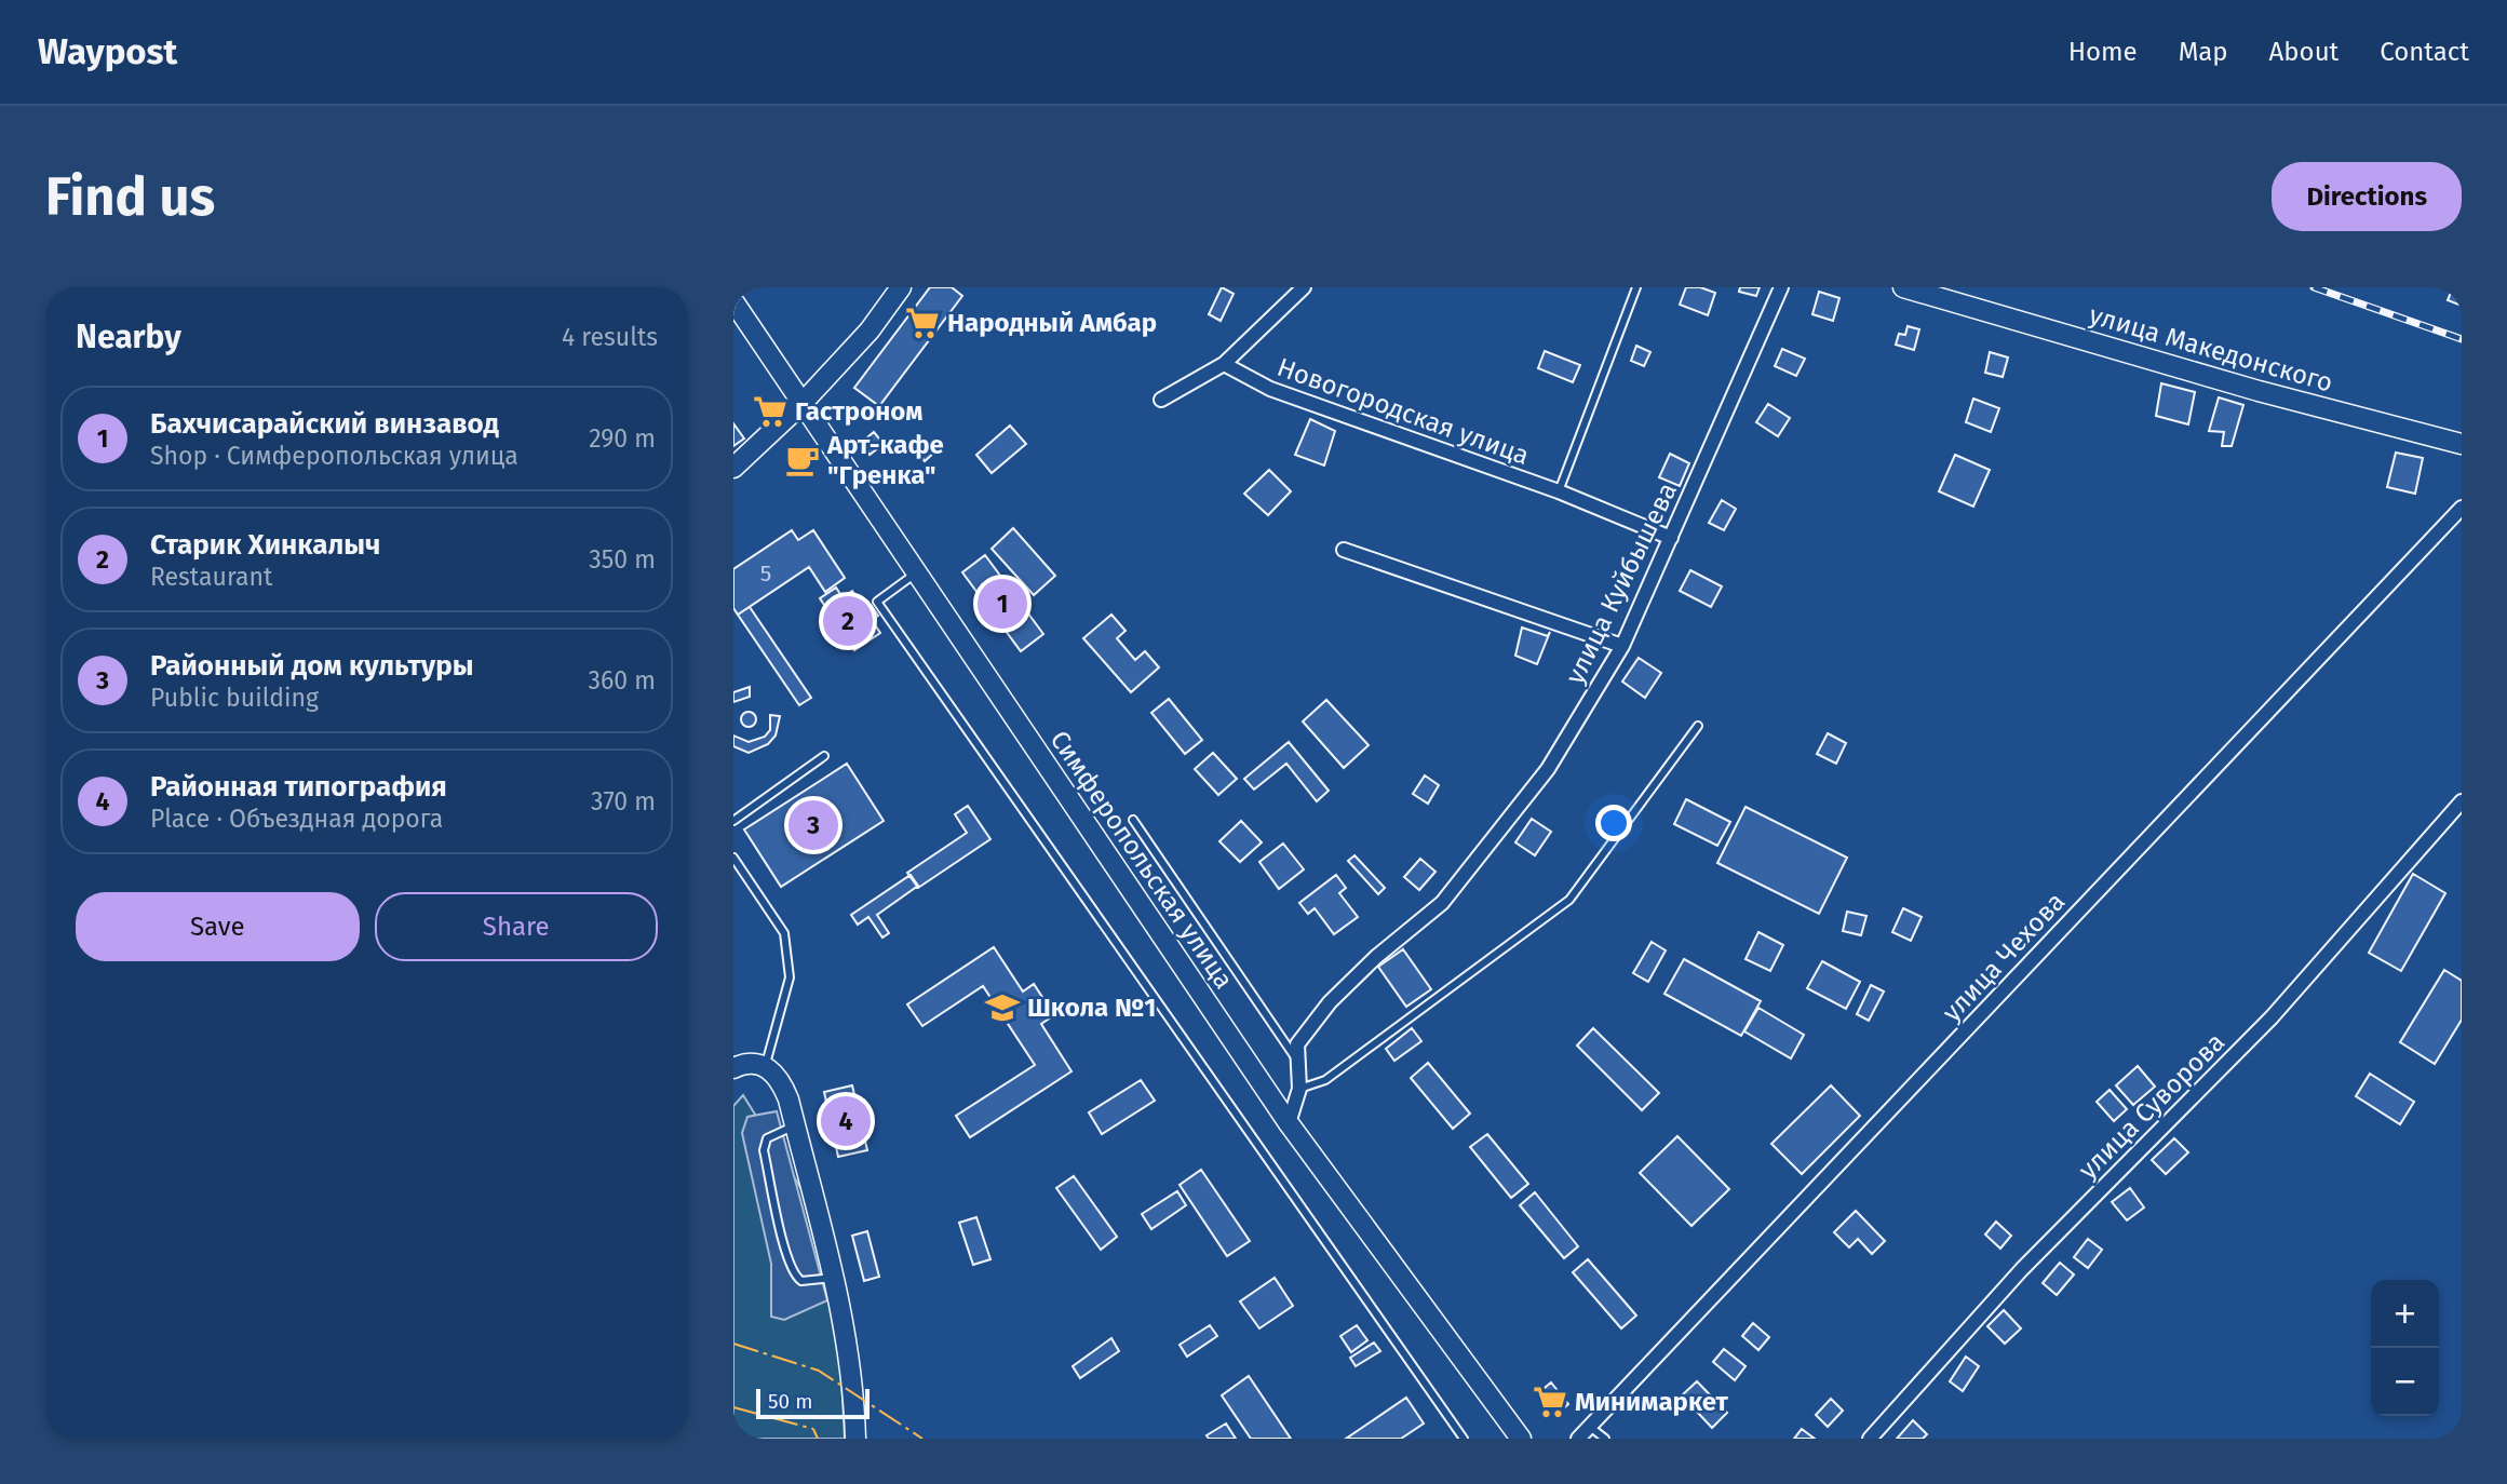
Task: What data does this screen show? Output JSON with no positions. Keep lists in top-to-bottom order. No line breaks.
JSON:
{"streets":{"main road":["улица Македонского","Симферопольская улица"],"street":["Новогородская улица","улица Куйбышева","улица Чехова","улица Суворова"]},"crossings":[["Новогородская улица","улица Куйбышева"],["улица Куйбышева","Симферопольская улица"]],"places":{"supermarket":["Народный Амбар","Гастроном","Минимаркет"],"cafe":["Арт-кафе \"Гренка\""],"school or university":["Школа №1"]},"house_numbers":["5"],"scale_bar":"50 m","page":{"header":"Waypost","nav":["Home","Map","About","Contact"],"buttons":["Directions",["Save","Share"]],"title":"Find us","heading":["Nearby","4 results"],"list":[{"mark":"1","name":"Бахчисарайский винзавод","note":"Shop · Симферопольская улица","value":"290 m"},{"mark":"2","name":"Старик Хинкалыч","note":"Restaurant","value":"350 m"},{"mark":"3","name":"Районный дом культуры","note":"Public building","value":"360 m"},{"mark":"4","name":"Районная типография","note":"Place · Объездная дорога","value":"370 m"}],"pins":["1","2","3","4"],"map_buttons":["+","−"],"scale":"50 m"}}
